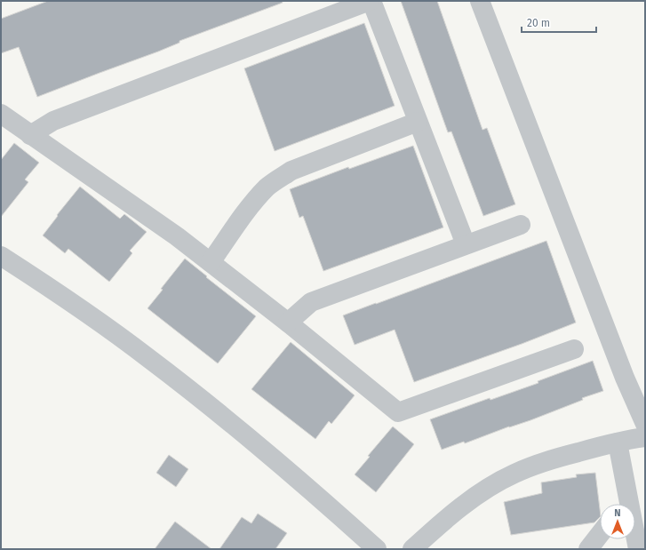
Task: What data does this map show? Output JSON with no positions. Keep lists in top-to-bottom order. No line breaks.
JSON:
{"scale_bar":"20 m","north":"top"}
